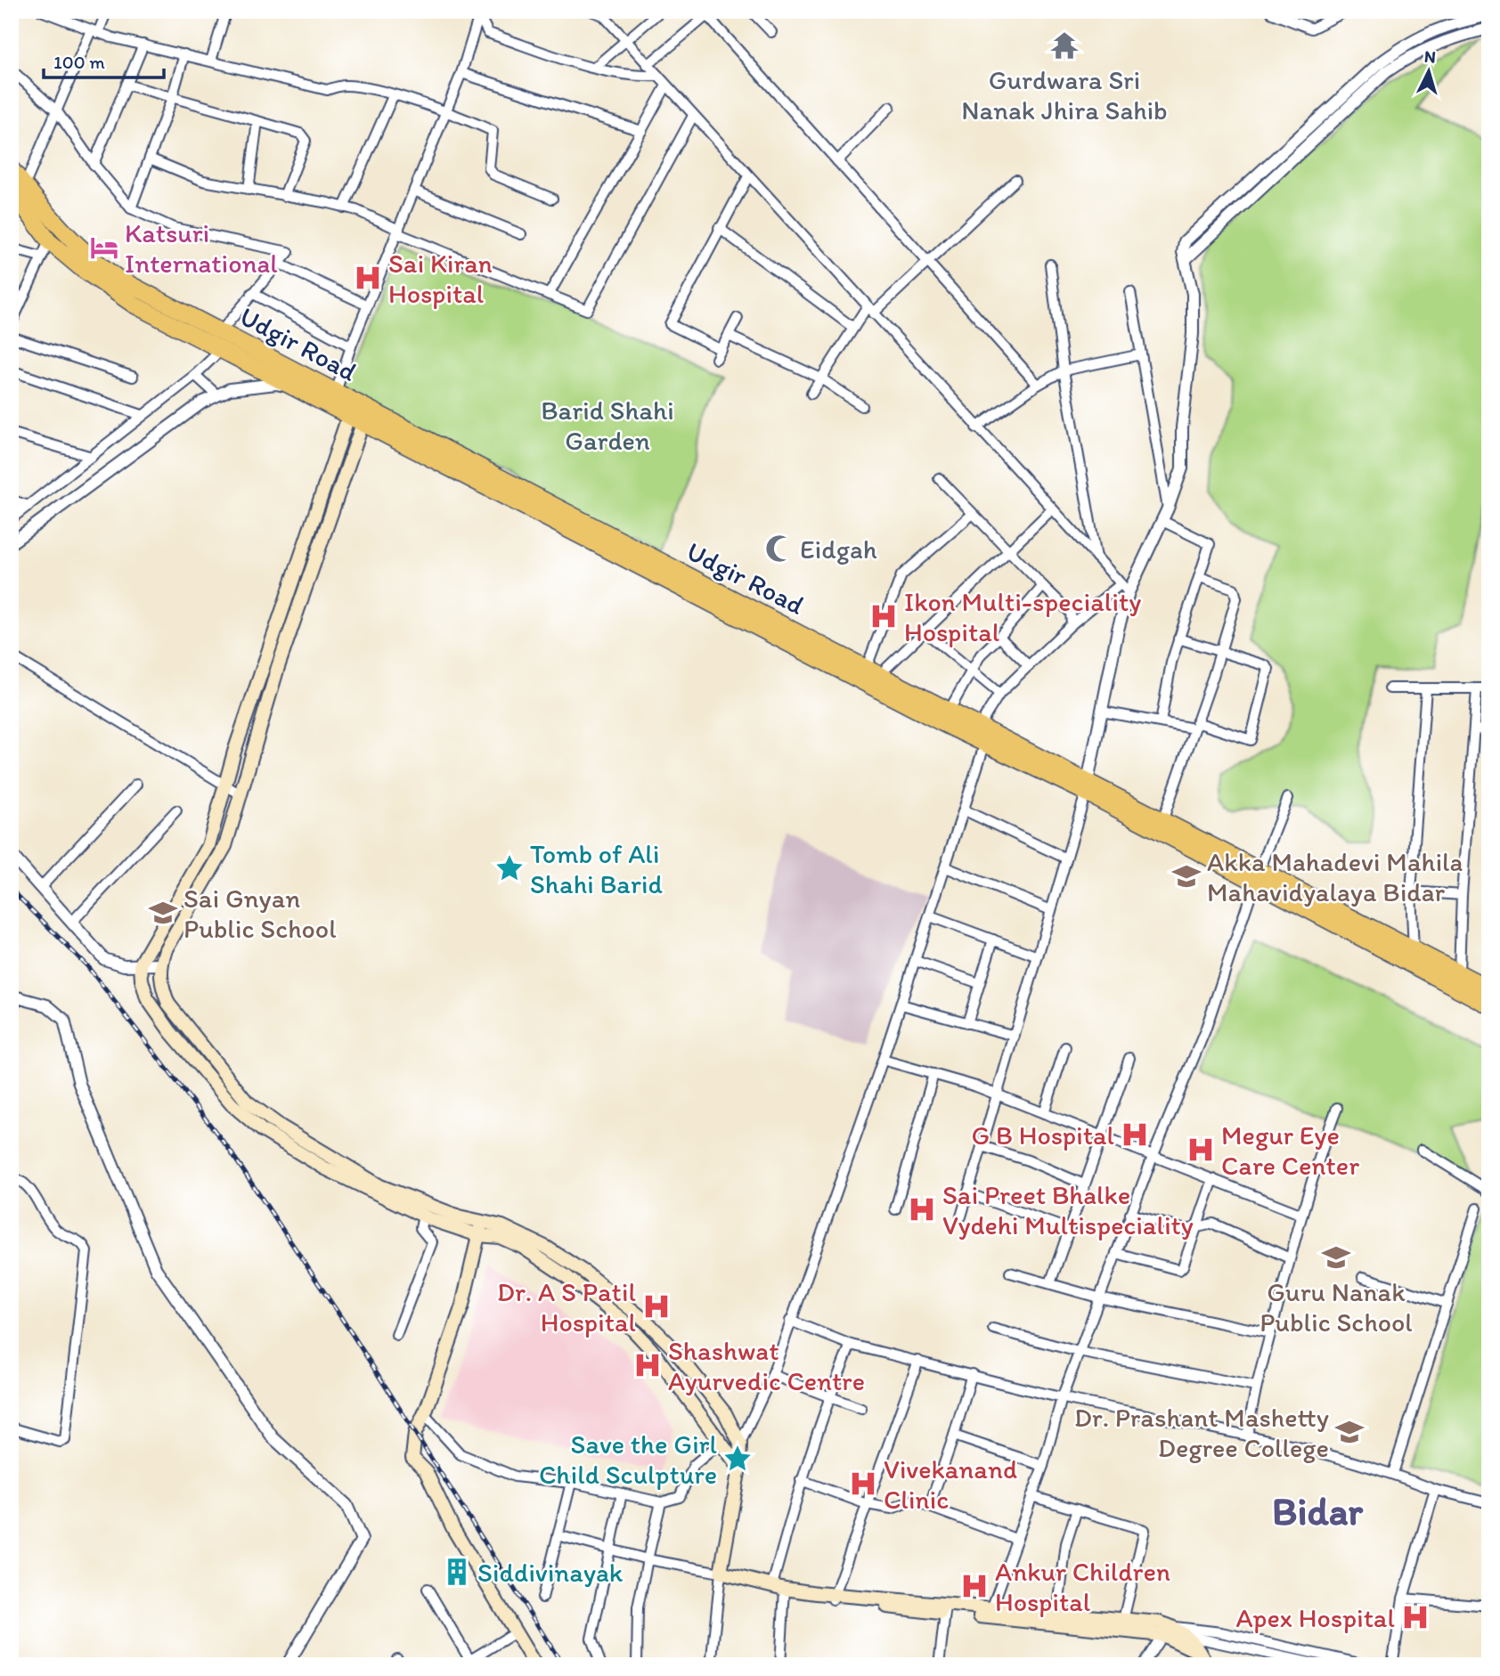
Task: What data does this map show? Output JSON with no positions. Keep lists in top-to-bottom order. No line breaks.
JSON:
{"streets":{"highway":["Udgir Road"]},"districts":["Bidar"],"parks":["Barid Shahi Garden"],"places":{"temple":["Gurdwara Sri Nanak Jhira Sahib"],"hotel":["Katsuri International"],"hospital":["Sai Kiran Hospital","Ikon Multi-speciality Hospital","G B Hospital","Megur Eye Care Center","Sai Preet Bhalke Vydehi Multispeciality","Dr. A S Patil Hospital","Shashwat Ayurvedic Centre","Vivekanand Clinic","Ankur Children Hospital","Apex Hospital"],"mosque":["Eidgah"],"place":["Tomb of Ali Shahi Barid","Save the Girl Child Sculpture"],"school or university":["Akka Mahadevi Mahila Mahavidyalaya Bidar","Sai Gnyan Public School","Guru Nanak Public School","Dr. Prashant Mashetty Degree College"],"building":["Siddivinayak"]},"scale_bar":"100 m","north":"top"}
